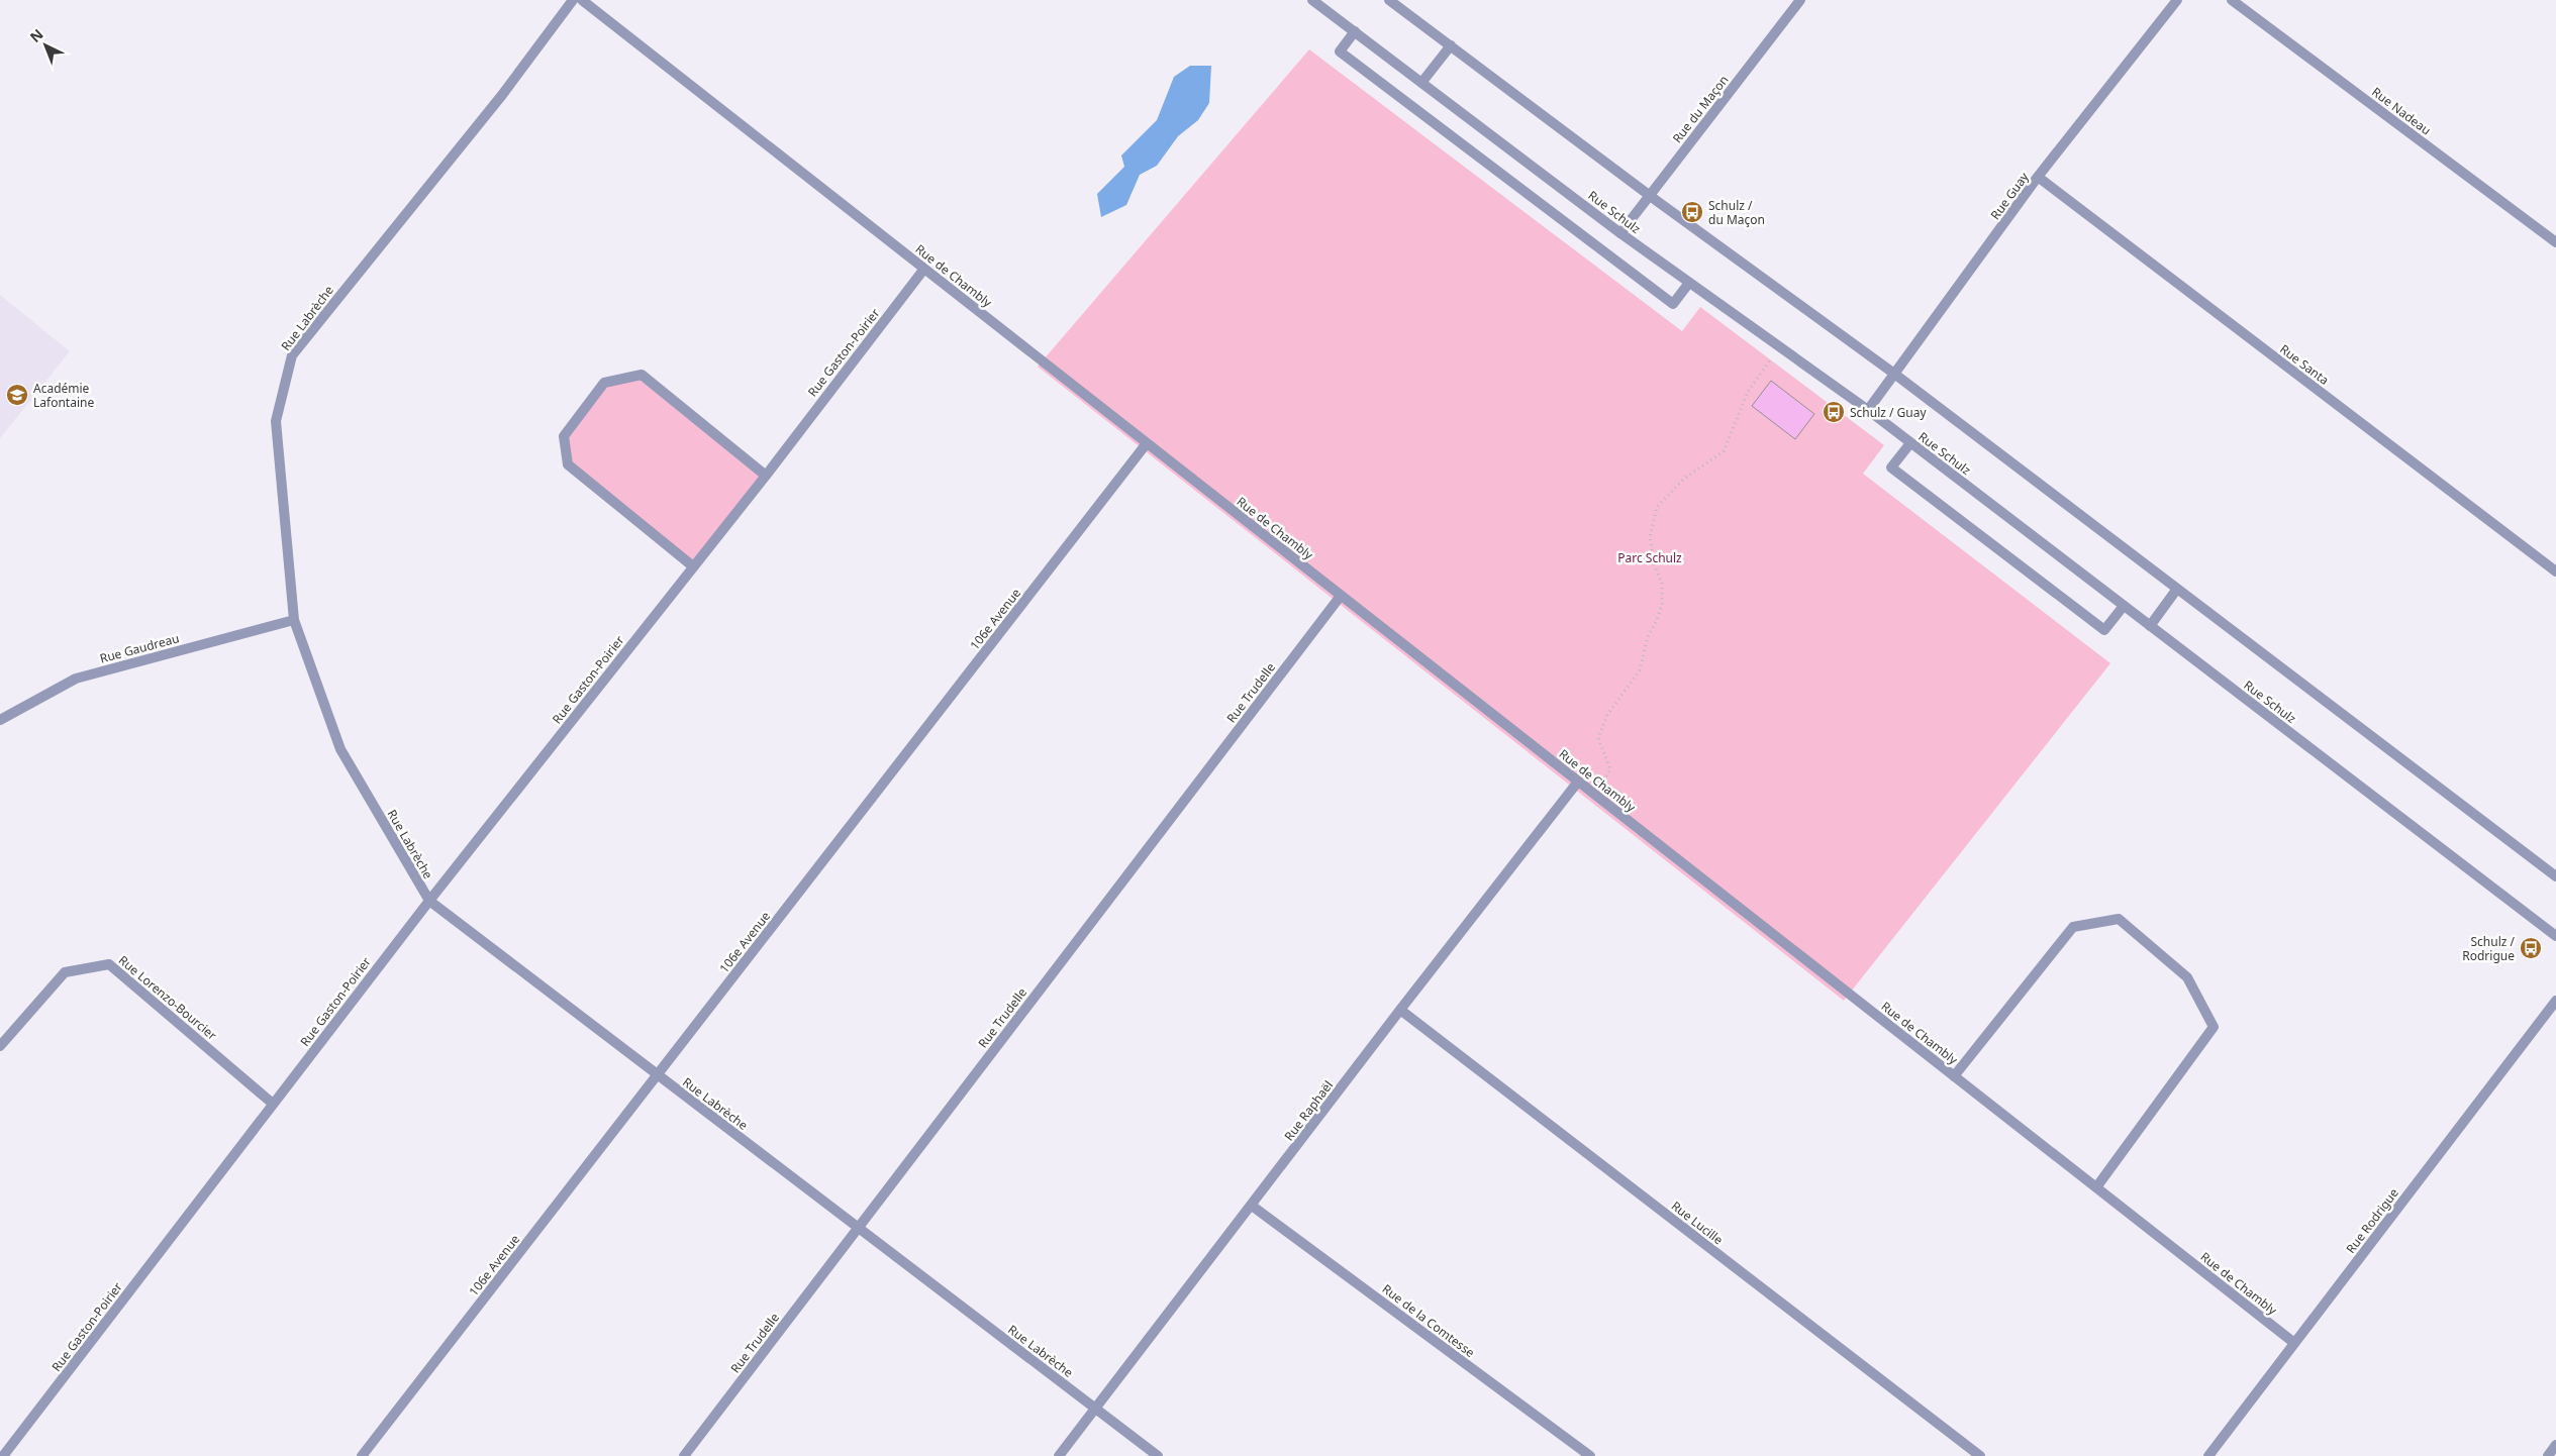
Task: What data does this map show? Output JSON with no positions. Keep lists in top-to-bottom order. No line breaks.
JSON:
{"streets":{"street":["Rue du Maçon","Rue Nadeau","Rue Guay","Rue Schulz","Rue de Chambly","Rue Labrèche","Rue Gaston-Poirier","Rue Santa","106e Avenue","Rue Gaudreau","Rue Trudelle","Rue Lorenzo-Bourcier","Rue Raphaël","Rue Rodrigue","Rue Lucille","Rue de la Comtesse"]},"crossings":[["Rue du Maçon","Rue Schulz"],["Rue Guay","Rue Schulz"],["Rue Guay","Rue Santa"],["Rue de Chambly","Rue Gaston-Poirier"],["Rue de Chambly","106e Avenue"],["Rue de Chambly","Rue Trudelle"],["Rue de Chambly","Rue Raphaël"],["Rue de Chambly","Rue Rodrigue"],["Rue Labrèche","Rue Gaston-Poirier"],["Rue Labrèche","106e Avenue"],["Rue Labrèche","Rue Gaudreau"],["Rue Labrèche","Rue Trudelle"],["Rue Labrèche","Rue Raphaël"],["Rue Gaston-Poirier","Rue Lorenzo-Bourcier"],["Rue Raphaël","Rue Lucille"],["Rue Raphaël","Rue de la Comtesse"]],"parks":["Parc Schulz"],"places":{"bus stop":["Schulz / du Maçon","Schulz / Guay","Schulz / Rodrigue"],"school or university":["Académie Lafontaine"]},"north":"top left"}
